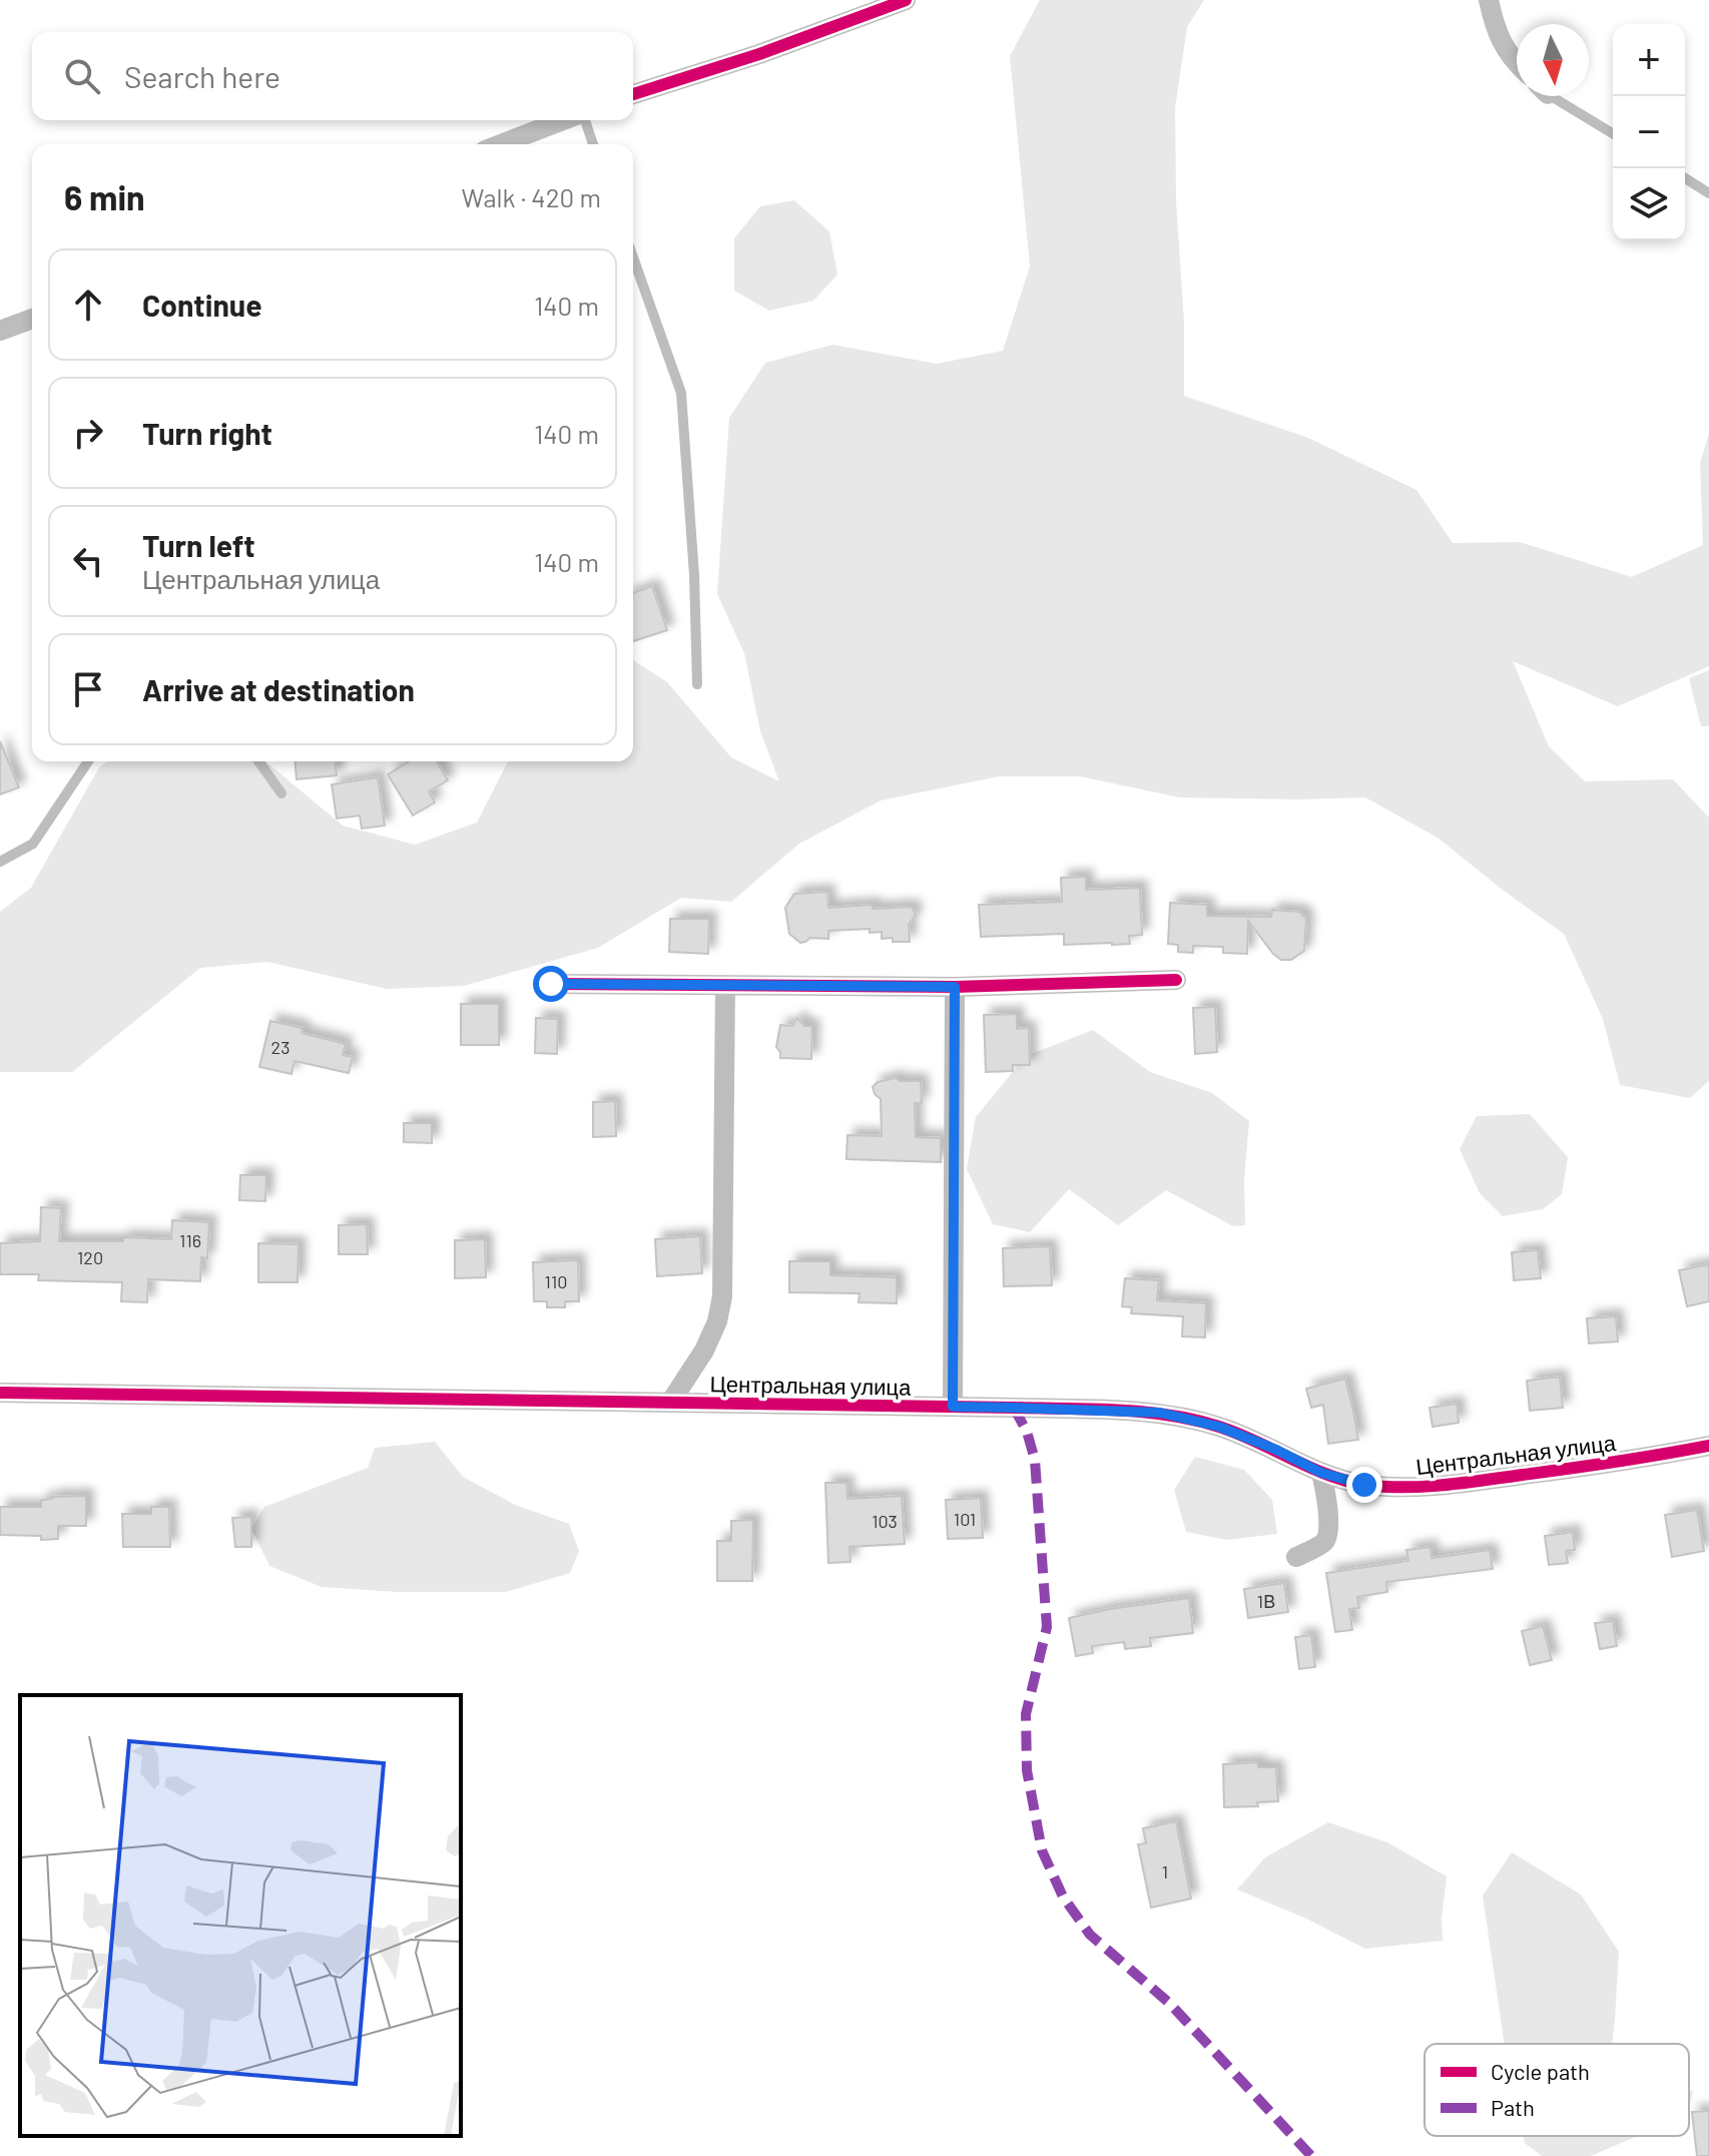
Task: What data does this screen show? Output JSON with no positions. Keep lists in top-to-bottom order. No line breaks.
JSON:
{"streets":{"street":["Центральная улица"]},"house_numbers":["23","116","120","110","101","103","1В","1"],"legend":["Cycle path","Path"],"north":"bottom","page":{"map_buttons":["+","−"],"search":"Search here","heading":["6 min","Walk · 420 m"],"list":[["Continue","140 m"],["Turn right","140 m"],["Turn left","Центральная улица","140 m"],"Arrive at destination"]}}
